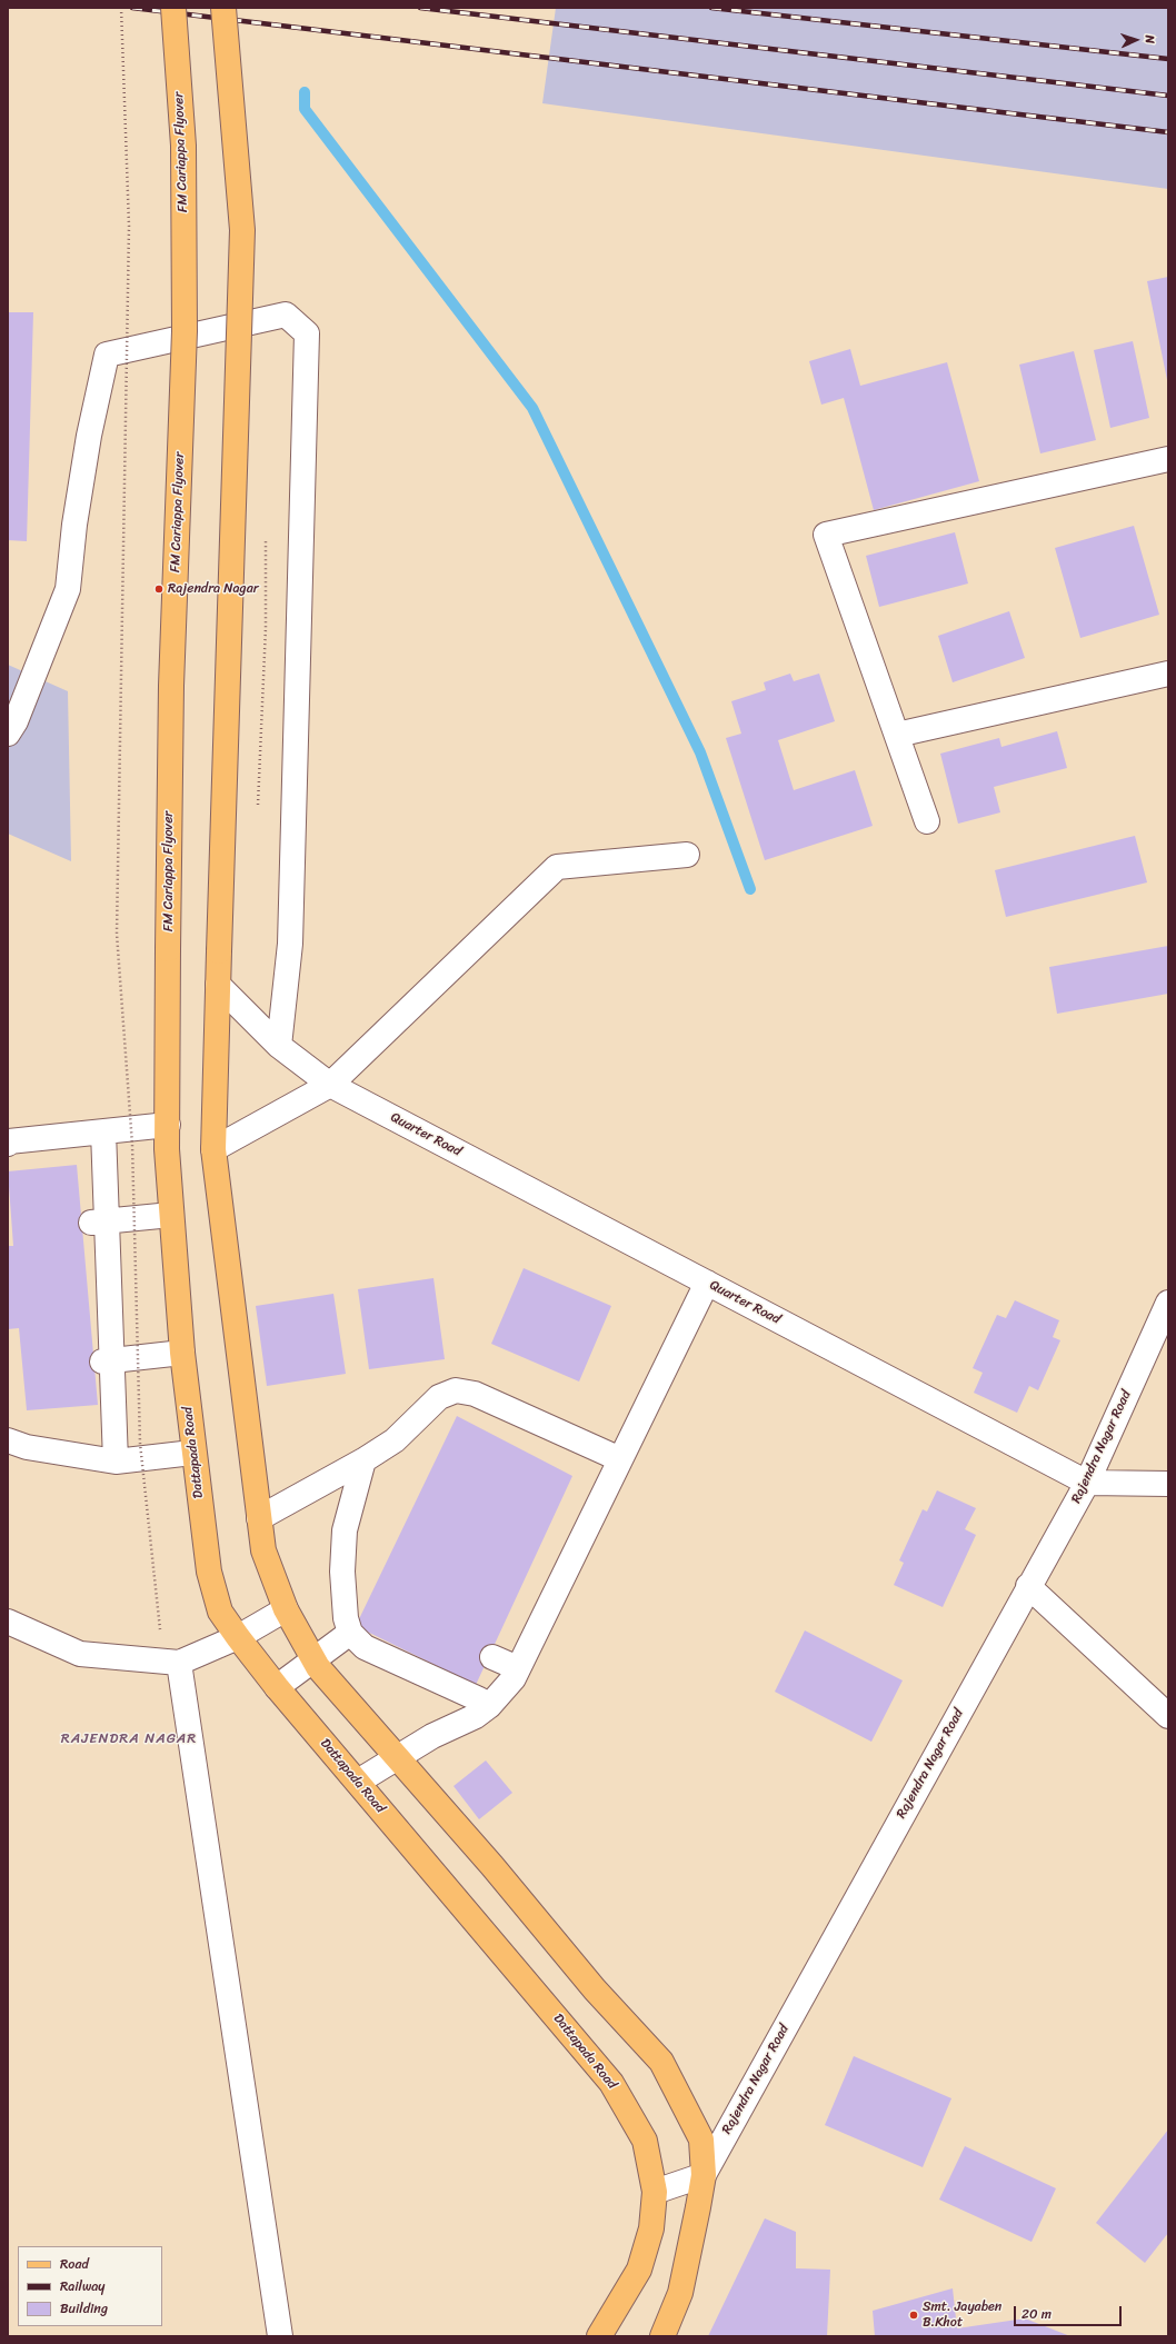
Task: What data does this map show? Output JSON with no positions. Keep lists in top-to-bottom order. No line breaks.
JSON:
{"streets":{"main road":["FM Cariappa Flyover","Dattapada Road"],"street":["Quarter Road","Rajendra Nagar Road"]},"crossings":[["FM Cariappa Flyover","Dattapada Road"],["Quarter Road","Rajendra Nagar Road"]],"districts":["RAJENDRA NAGAR"],"places":["Rajendra Nagar","Smt. Jayaben B.Khot"],"legend":["Road","Railway","Building"],"scale_bar":"20 m","north":"right"}
